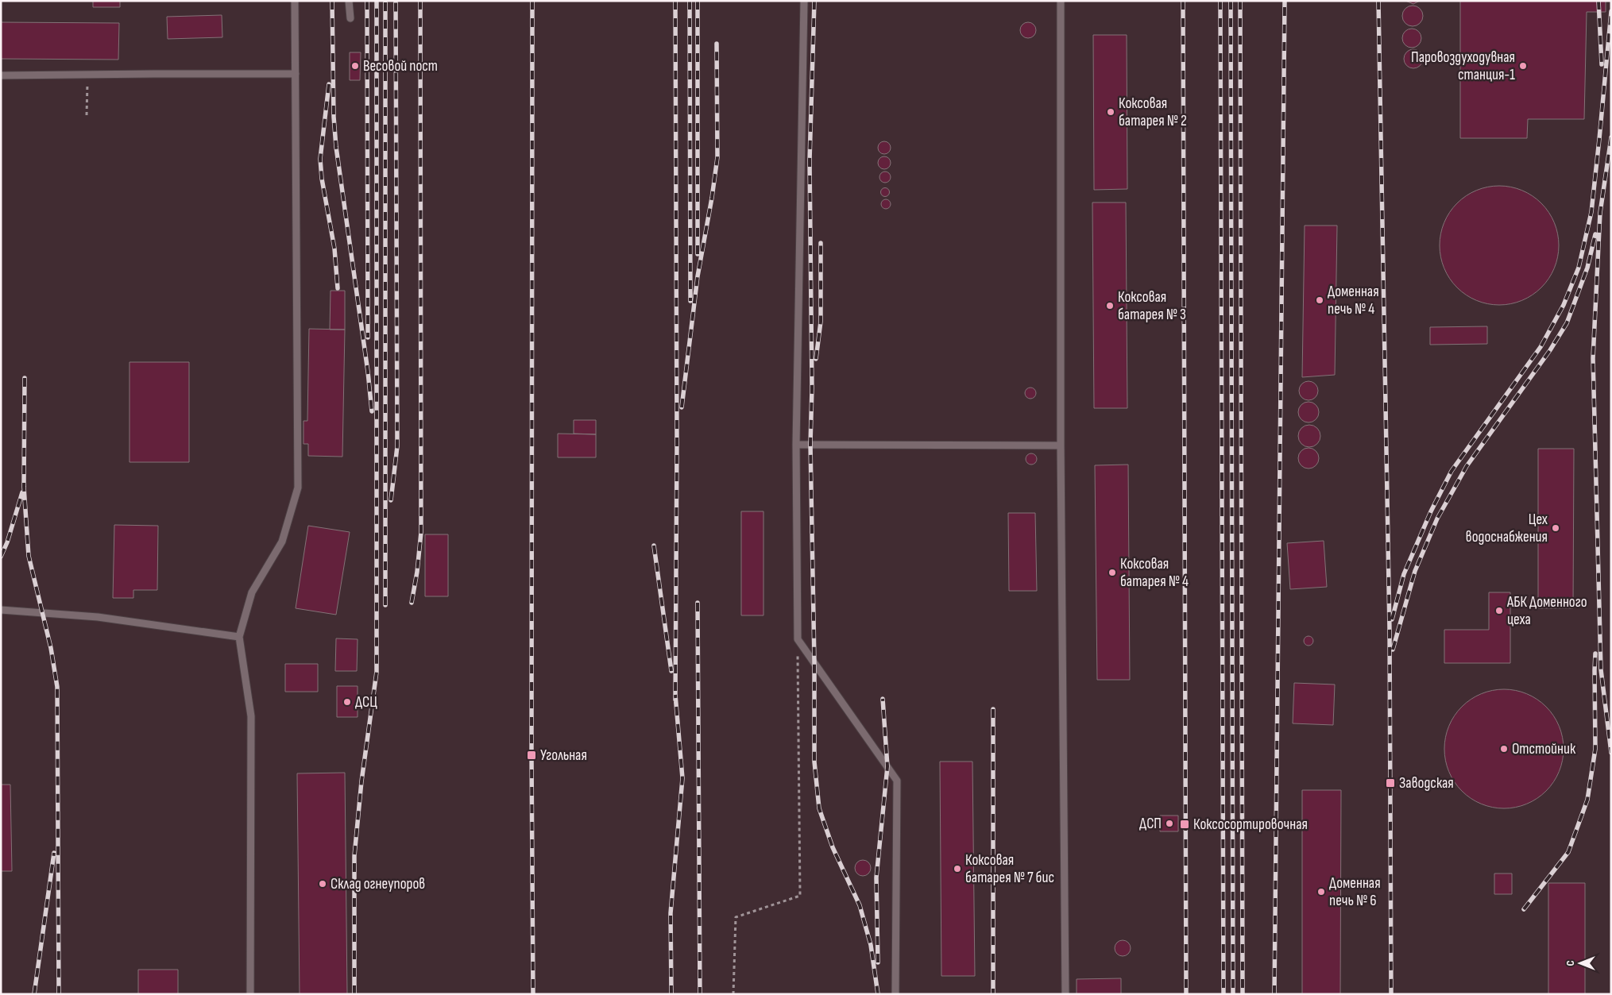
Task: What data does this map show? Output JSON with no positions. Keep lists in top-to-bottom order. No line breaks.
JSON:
{"places":{"other":["Весовой пост","Паровоздуходувная станция-1","Коксовая батарея № 2","Доменная печь № 4","Коксовая батарея № 3","Цех водоснабжения","Коксовая батарея № 4","АБК Доменного цеха","ДСЦ","Отстойник","ДСП","Коксовая батарея № 7 бис","Склад огнеупоров","Доменная печь № 6"],"transit":["Угольная","Заводская","Коксосортировочная"]},"north":"left"}
